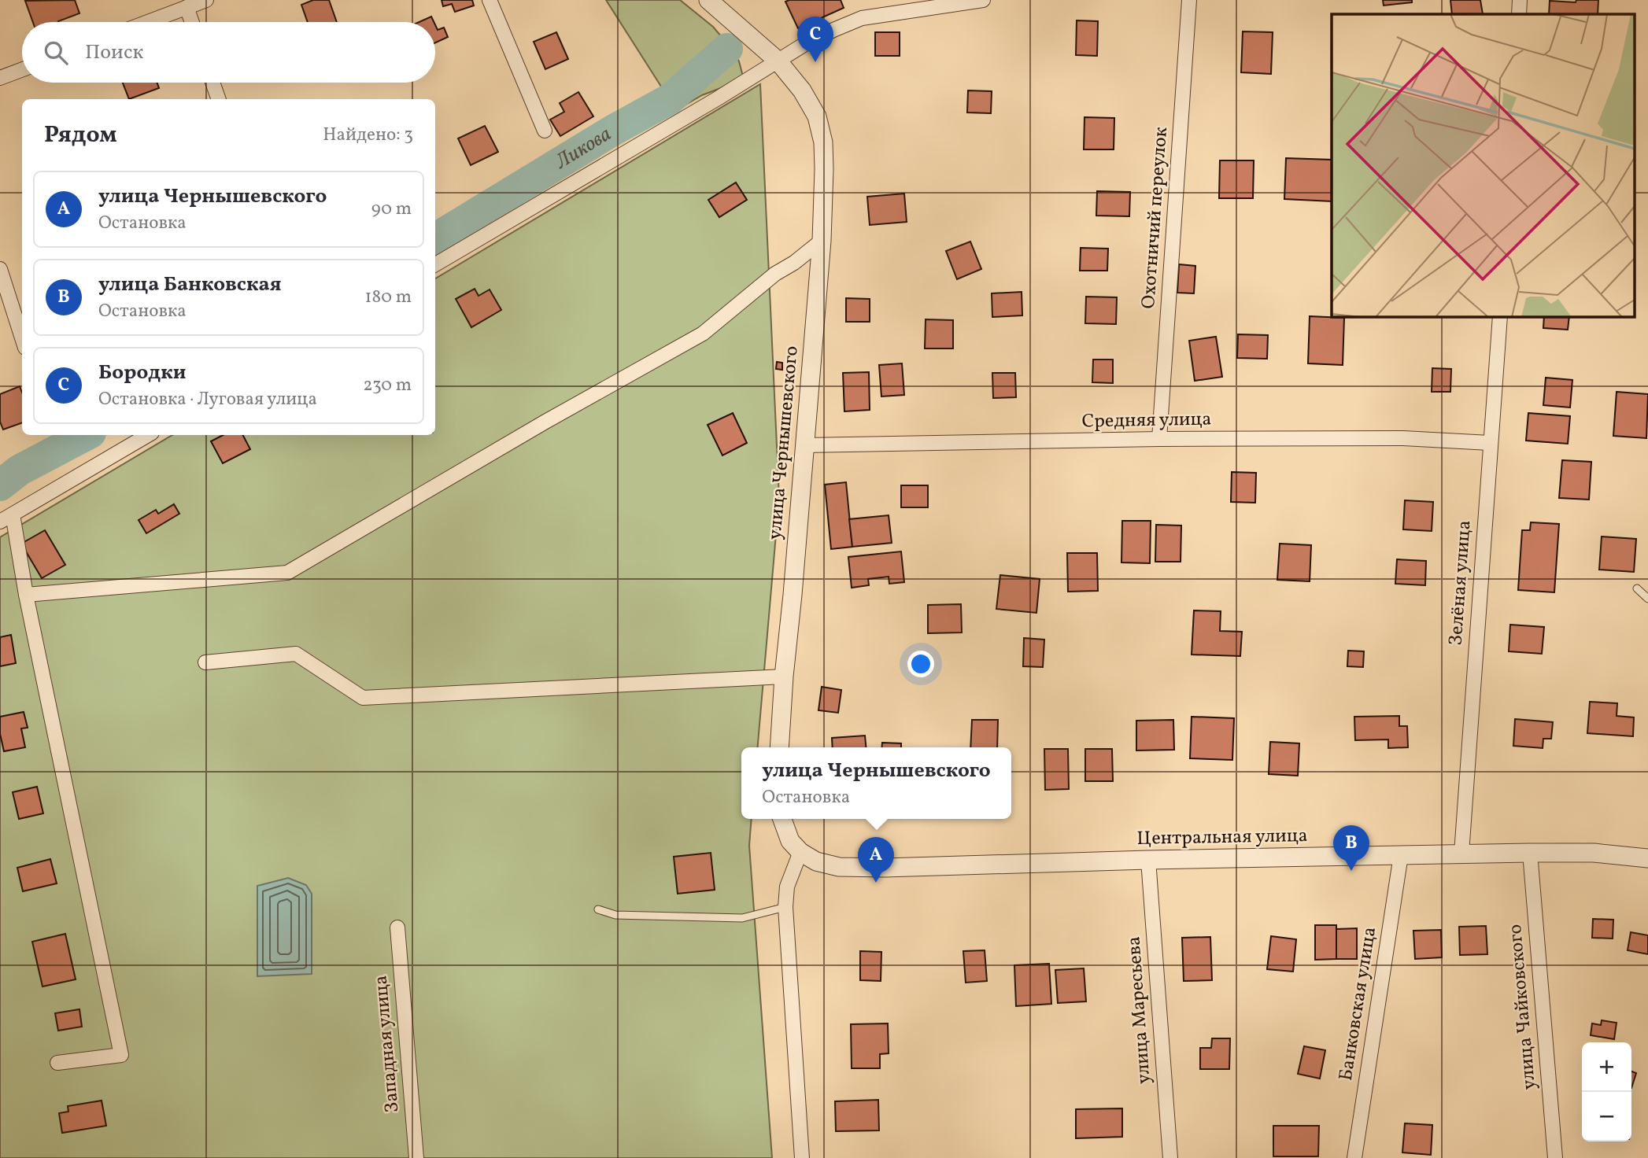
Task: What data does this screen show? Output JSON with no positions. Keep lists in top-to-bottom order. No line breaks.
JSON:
{"streets":{"street":["Охотничий переулок","Средняя улица","улица Чернышевского","Зелёная улица","Центральная улица","Банковская улица","улица Чайковского","улица Маресьева","Западная улица"]},"crossings":[["Охотничий переулок","Средняя улица"],["Средняя улица","улица Чернышевского"],["Средняя улица","Зелёная улица"],["Зелёная улица","Центральная улица"],["Центральная улица","Банковская улица"],["Центральная улица","улица Чайковского"],["Центральная улица","улица Маресьева"]],"water":["Ликова"],"page":{"pins":["C","B","A"],"search":"Поиск","heading":["Рядом","Найдено: 3"],"list":[{"mark":"A","name":"улица Чернышевского","note":"Остановка","value":"90 m"},{"mark":"B","name":"улица Банковская","note":"Остановка","value":"180 m"},{"mark":"C","name":"Бородки","note":"Остановка · Луговая улица","value":"230 m"}],"popup":["улица Чернышевского","Остановка"],"map_buttons":["+","−"]}}
